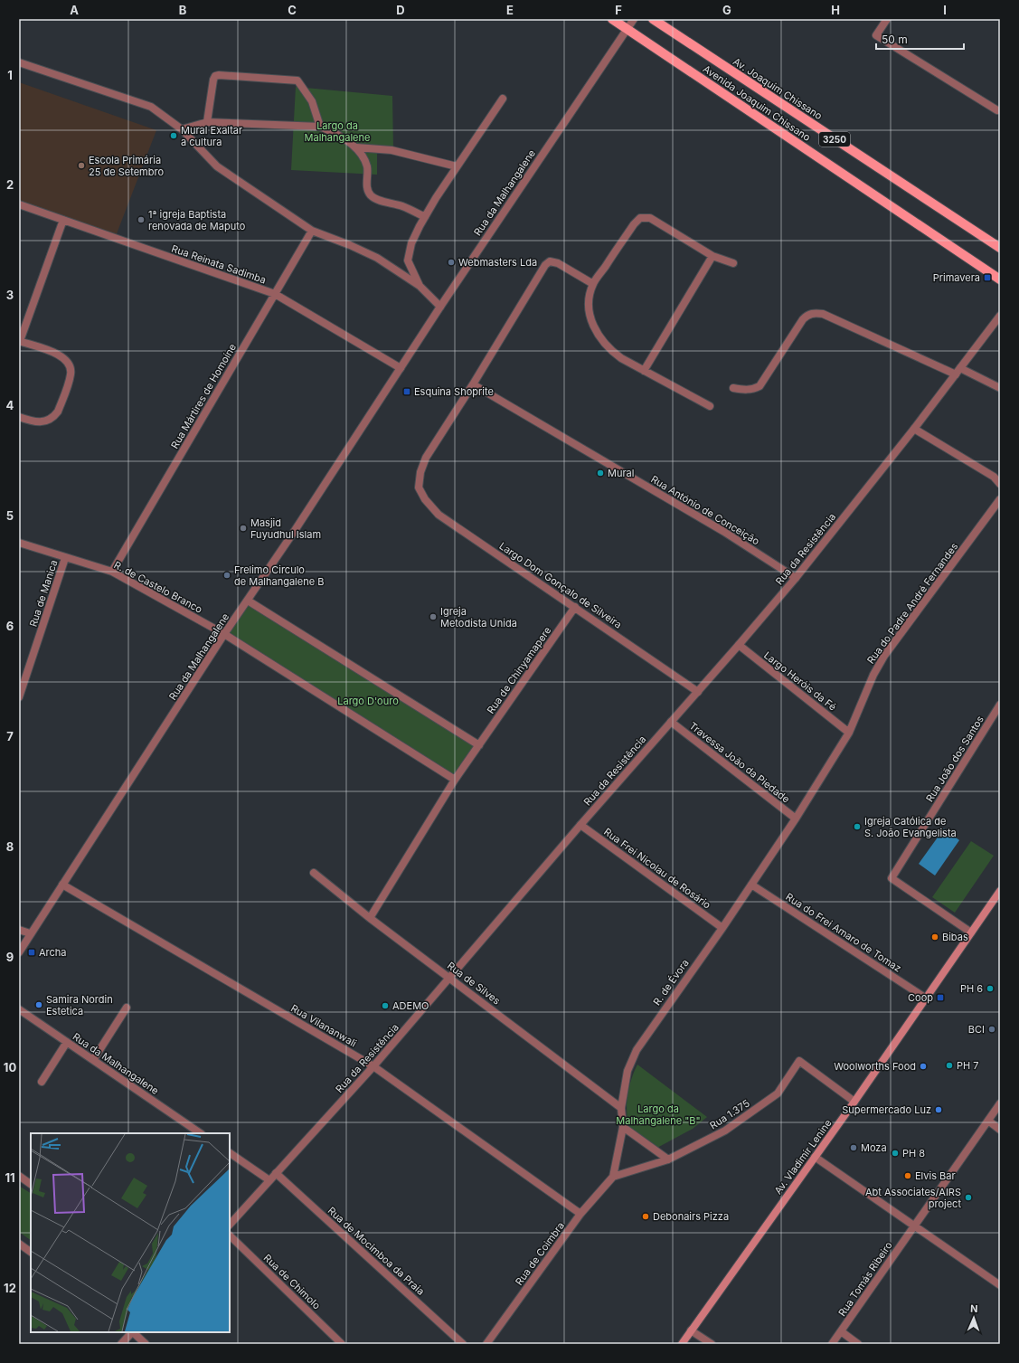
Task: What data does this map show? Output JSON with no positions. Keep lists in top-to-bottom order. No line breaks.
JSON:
{"streets":{"main road":["Av. Joaquim Chissano","Avenida Joaquim Chissano","3250","Av. Vladimir Lenine"],"street":["Rua da Malhangalene","Rua Reinata Sadimba","Rua Mártires de Homoíne","Rua António de Conceição","Rua da Resistência","Largo Dom Gonçalo de Silveira","R. de Castelo Branco","Rua de Manica","Rua do Padre André Fernandes","Rua de Chinyamapere","Largo Heróis da Fé","Rua João dos Santos","Travessa João da Piedade","Rua Frei Nicolau de Rosário","Rua do Frei Amaro de Tomaz","R. de Évora","Rua de Silves","Rua Vilananwali","Rua 1.375","Rua de Mocimboa da Praia","Rua de Coimbra","Rua Tomás Ribeiro","Rua de Chimolo"]},"crossings":[["Avenida Joaquim Chissano","Rua da Malhangalene"],["Rua da Malhangalene","Rua Reinata Sadimba"],["Rua da Malhangalene","R. de Castelo Branco"],["Rua da Malhangalene","Rua Vilananwali"],["Rua Reinata Sadimba","Rua Mártires de Homoíne"],["Rua Mártires de Homoíne","R. de Castelo Branco"],["Rua António de Conceição","Rua da Resistência"],["Rua António de Conceição","Largo Dom Gonçalo de Silveira"],["Rua da Resistência","Largo Dom Gonçalo de Silveira"],["Rua da Resistência","Largo Heróis da Fé"],["Rua da Resistência","Travessa João da Piedade"],["Rua da Resistência","Rua Frei Nicolau de Rosário"],["Rua da Resistência","Rua de Silves"],["Rua da Resistência","Rua Vilananwali"],["Rua da Resistência","Rua de Mocimboa da Praia"],["Largo Dom Gonçalo de Silveira","Rua de Chinyamapere"],["R. de Castelo Branco","Rua de Manica"],["Rua do Padre André Fernandes","Largo Heróis da Fé"],["Rua do Padre André Fernandes","Travessa João da Piedade"],["Rua do Padre André Fernandes","R. de Évora"],["Rua João dos Santos","Av. Vladimir Lenine"],["Travessa João da Piedade","R. de Évora"],["Rua Frei Nicolau de Rosário","R. de Évora"],["Rua do Frei Amaro de Tomaz","R. de Évora"],["Rua do Frei Amaro de Tomaz","Av. Vladimir Lenine"],["R. de Évora","Rua de Silves"],["R. de Évora","Rua 1.375"],["R. de Évora","Rua de Coimbra"],["Rua Vilananwali","Rua de Coimbra"],["Rua 1.375","Av. Vladimir Lenine"],["Rua 1.375","Rua de Coimbra"]],"parks":["Largo da Malhangalene","Largo D'ouro","Largo da Malhangalene \"B\""],"places":{"other":["Mural Exaltar a cultura","Escola Primária 25 de Setembro","1ª igreja Baptista renovada de Maputo","Webmasters Lda","Mural","Masjid Fuyudhul Islam","Frelimo Circulo de Malhangalene B","Igreja Metodista Unida","Igreja Católica de S. João Evangelista","Bibas","PH 6","Samira Nordin Estetica","ADEMO","BCI","PH 7","Woolworths Food","Supermercado Luz","Moza","PH 8","Elvis Bar","Abt Associates/AIRS project","Debonairs Pizza"],"transit":["Primavera","Esquina Shoprite","Archa","Coop"]},"scale_bar":"50 m","north":"top","grid":{"columns":["A","B","C","D","E","F","G","H","I"],"rows":["1","2","3","4","5","6","7","8","9","10","11","12"]}}
